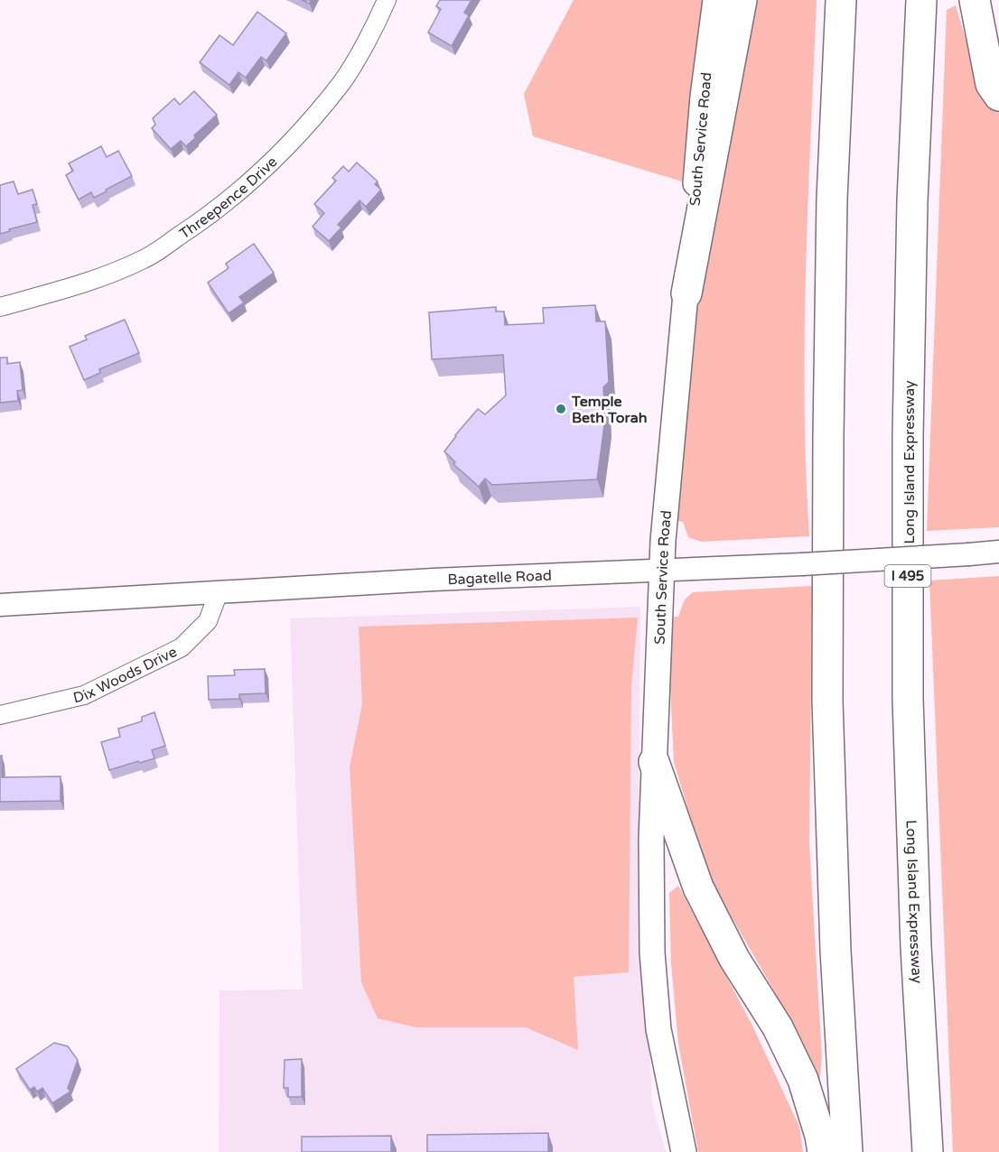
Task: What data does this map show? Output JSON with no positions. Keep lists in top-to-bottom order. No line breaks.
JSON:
{"streets":{"highway":["Long Island Expressway","I 495"],"main road":["South Service Road"],"street":["Threepence Drive","Bagatelle Road","Dix Woods Drive"]},"crossings":[["South Service Road","Bagatelle Road"],["Bagatelle Road","Dix Woods Drive"]],"places":["Temple Beth Torah"]}
